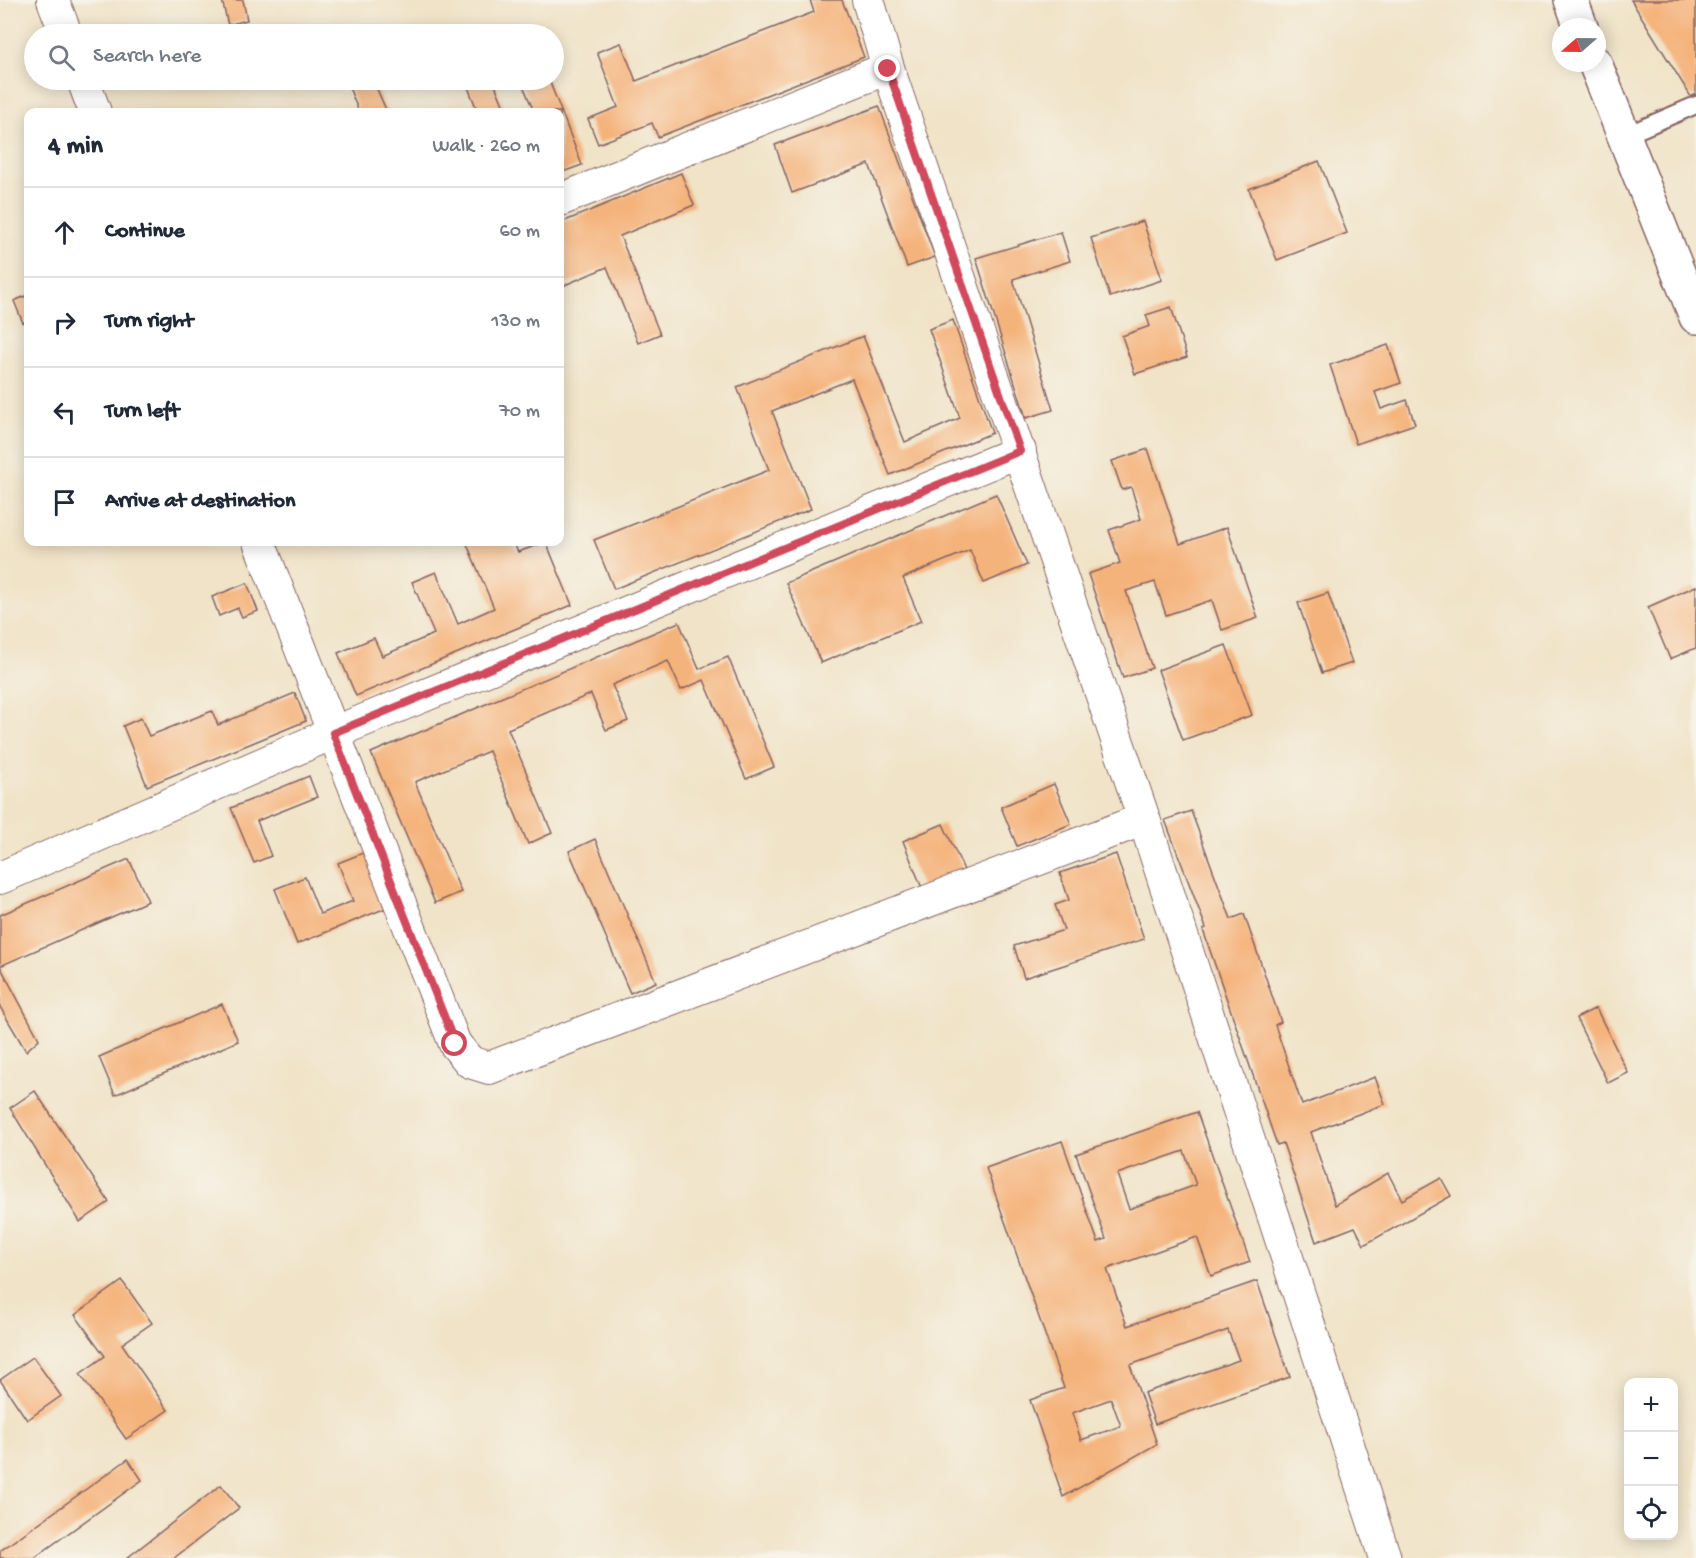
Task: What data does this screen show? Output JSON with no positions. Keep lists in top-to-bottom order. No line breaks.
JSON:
{"north":"left","page":{"search":"Search here","heading":["4 min","Walk · 260 m"],"list":[["Continue","60 m"],["Turn right","130 m"],["Turn left","70 m"],"Arrive at destination"],"map_buttons":["+","−"]}}
